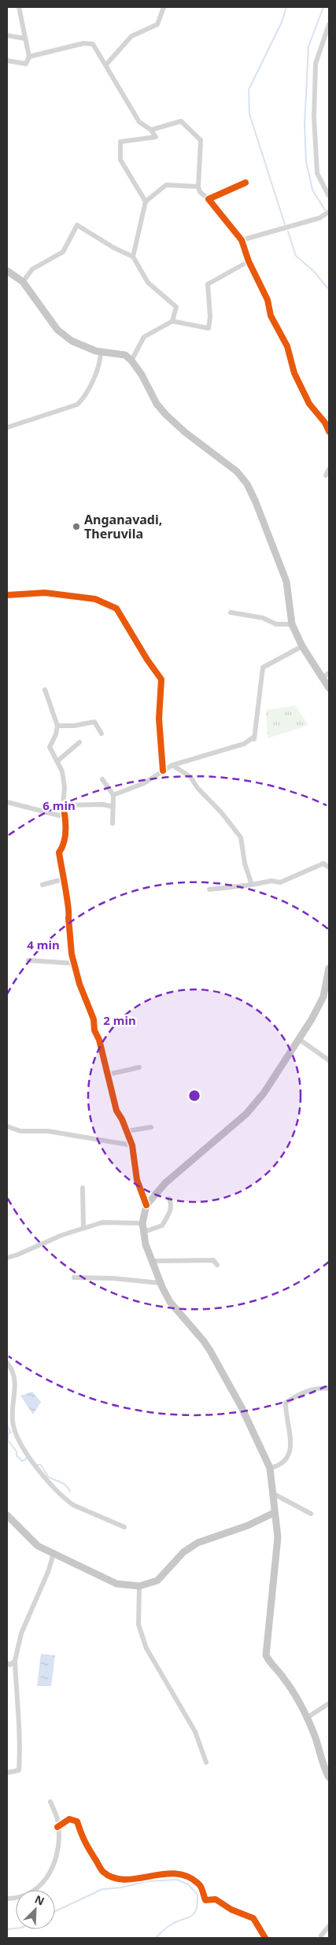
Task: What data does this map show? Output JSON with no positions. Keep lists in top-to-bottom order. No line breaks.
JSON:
{"places":["Anganavadi, Theruvila"],"north":"top right","rings":["6 min","4 min","2 min"]}
